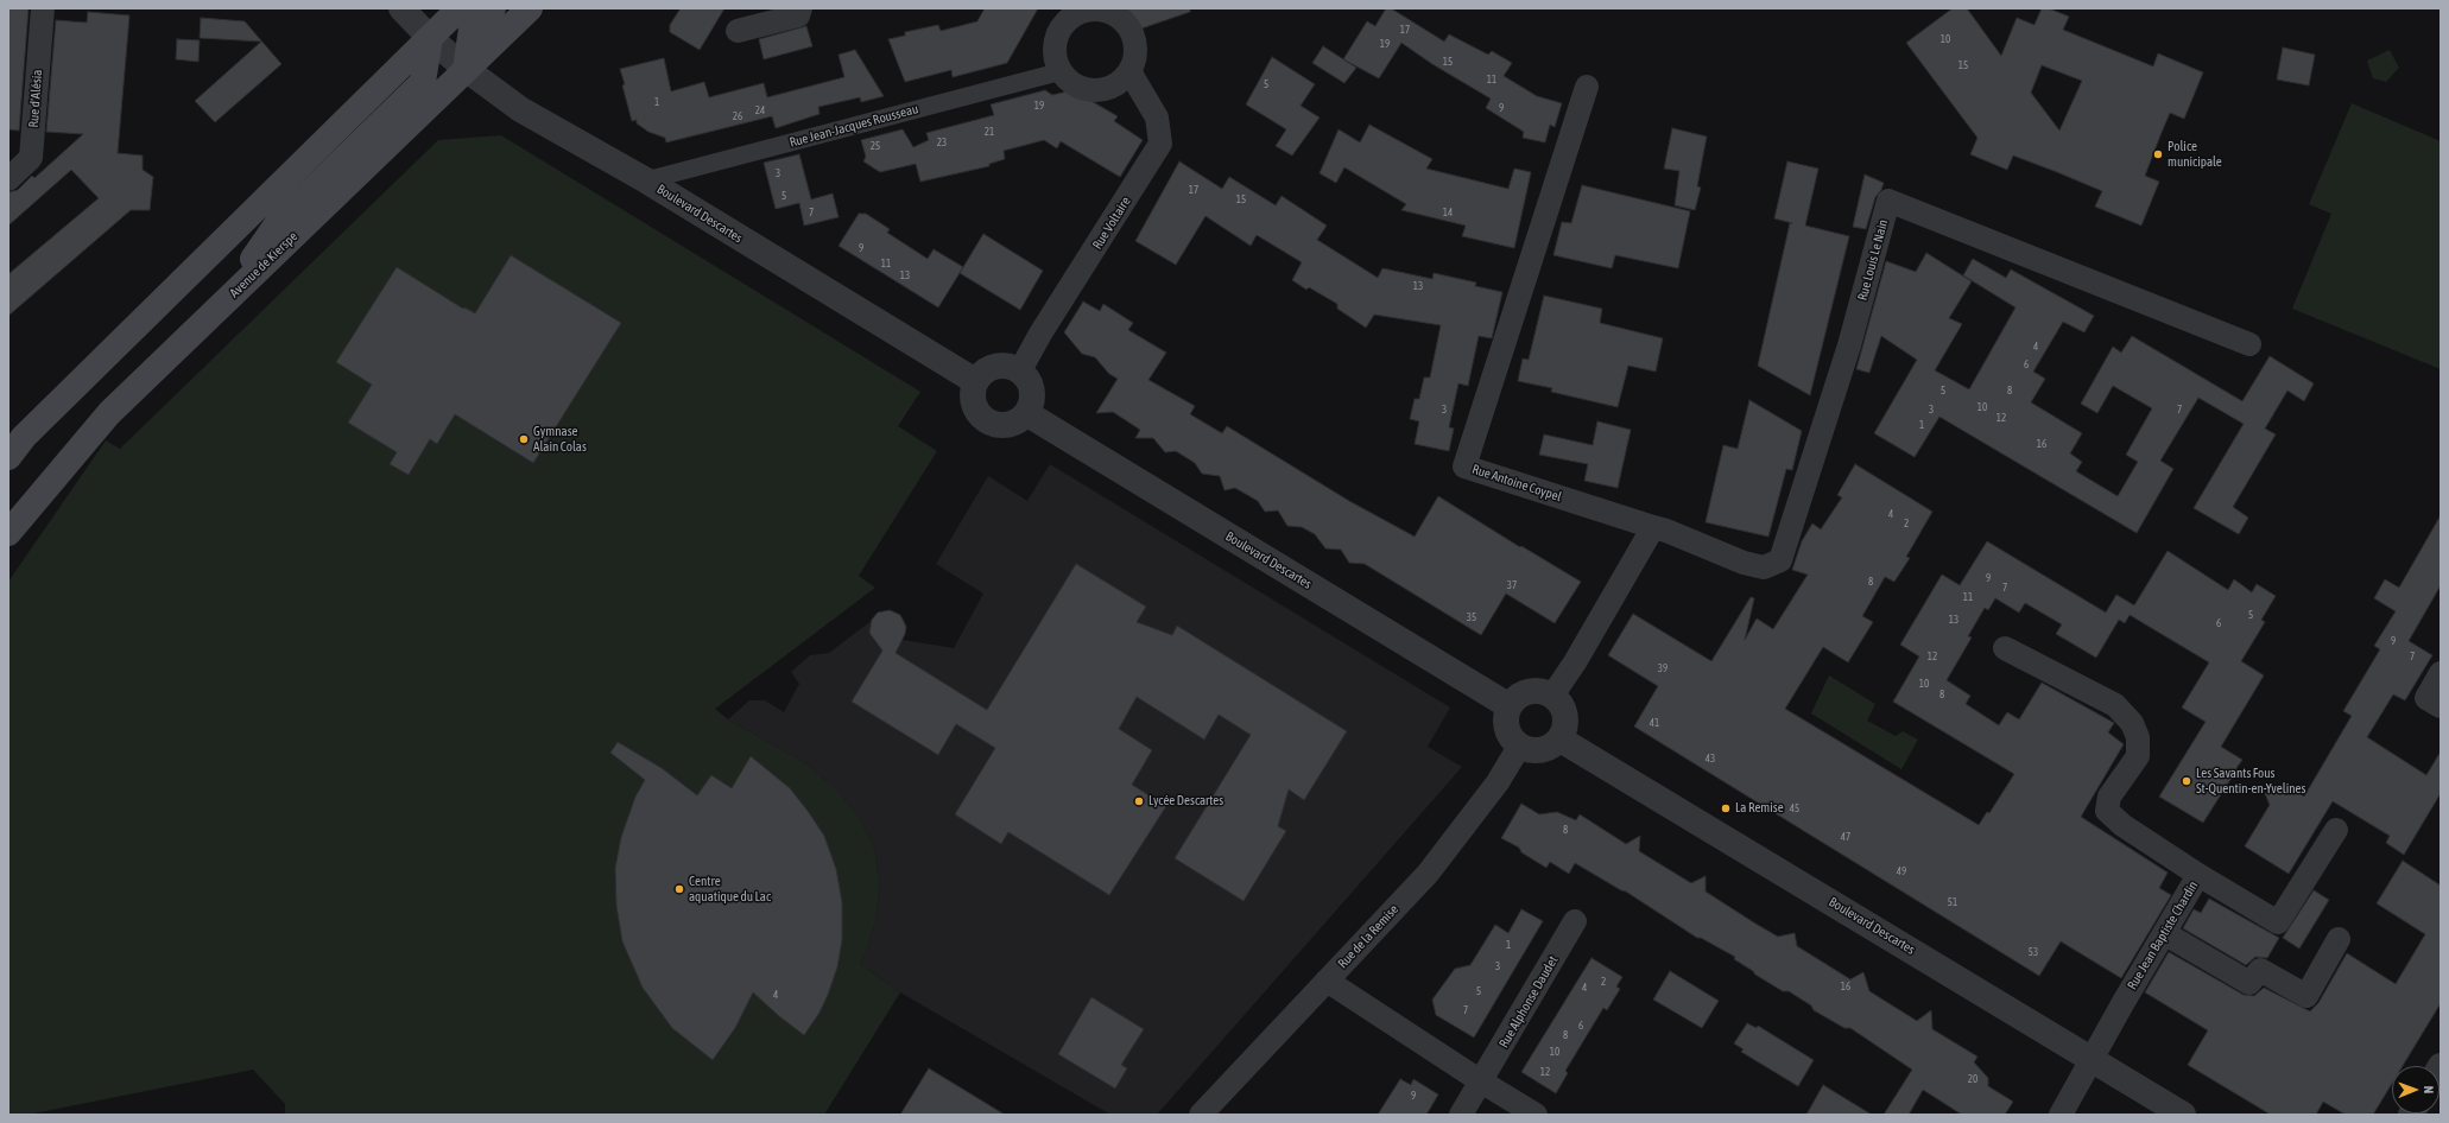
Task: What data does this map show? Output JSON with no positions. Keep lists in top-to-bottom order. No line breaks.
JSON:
{"streets":{"main road":["Avenue de Kierspe"],"street":["Rue d'Alésia","Rue Jean-Jacques Rousseau","Boulevard Descartes","Rue Voltaire","Rue Louis Le Nain","Rue Antoine Coypel","Rue Jean Baptiste Chardin","Rue de la Remise","Rue Alphonse Daudet"]},"crossings":[["Rue Jean-Jacques Rousseau","Boulevard Descartes"],["Rue Jean-Jacques Rousseau","Rue Voltaire"],["Boulevard Descartes","Rue Voltaire"],["Boulevard Descartes","Avenue de Kierspe"],["Boulevard Descartes","Rue Jean Baptiste Chardin"],["Boulevard Descartes","Rue de la Remise"],["Rue Louis Le Nain","Rue Antoine Coypel"]],"places":["Police municipale","Gymnase Alain Colas","Les Savants Fous St-Quentin-en-Yvelines","Lycée Descartes","La Remise","Centre aquatique du Lac"],"house_numbers":["17","10","19","15","15","11","5","1","19","9","24","26","21","23","25","3","17","5","15","7","14","9","11","13","13","4","6","5","8","10","3","3","7","12","1","16","4","2","9","8","37","7","11","5","35","13","6","9","12","7","39","10","8","41","43","45","8","47","49","51","1","53","3","2","16","4","5","4","7","6","8","10","12","20","9"],"north":"right"}
